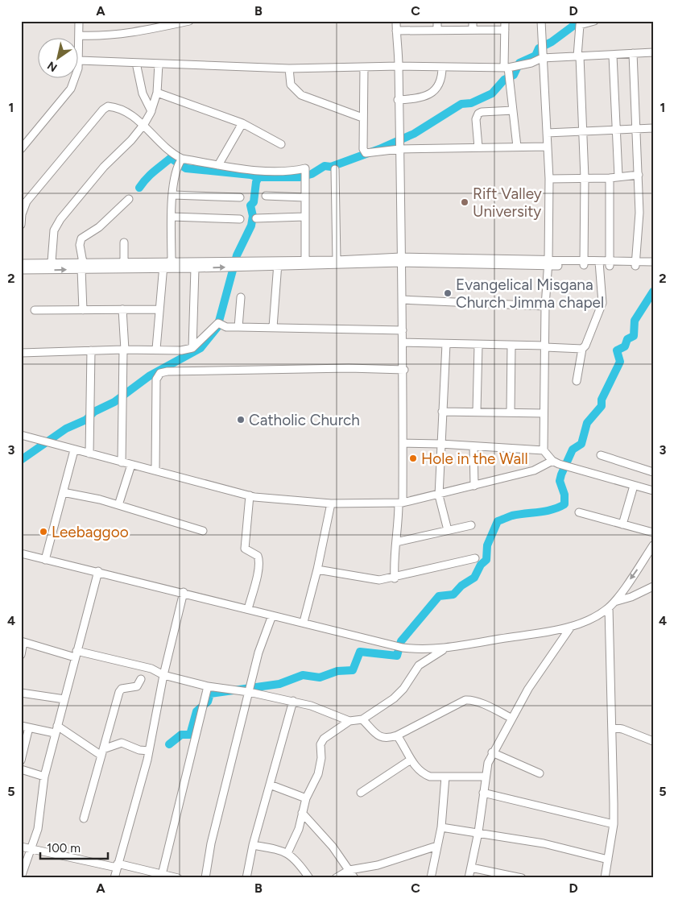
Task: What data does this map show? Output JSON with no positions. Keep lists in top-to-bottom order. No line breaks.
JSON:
{"places":["Rift Valley University","Evangelical Misgana Church Jimma chapel","Catholic Church","Hole in the Wall","Leebaggoo"],"scale_bar":"100 m","north":"bottom left","grid":{"columns":["A","B","C","D"],"rows":["1","2","3","4","5"]}}
